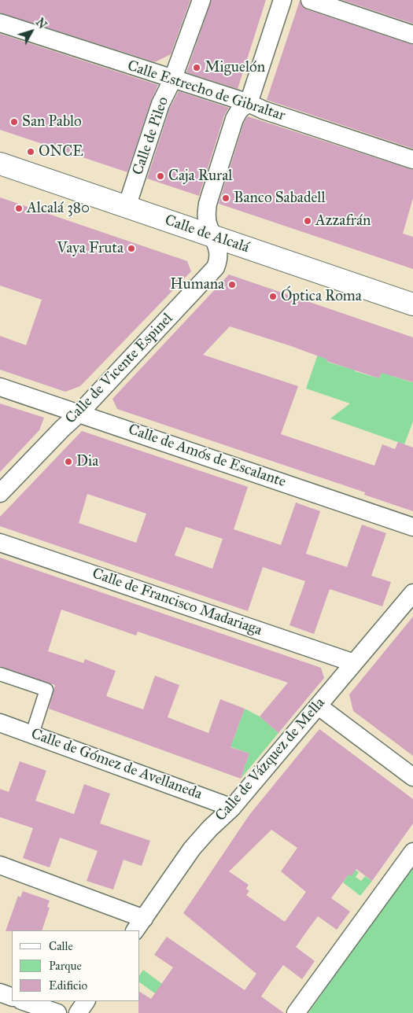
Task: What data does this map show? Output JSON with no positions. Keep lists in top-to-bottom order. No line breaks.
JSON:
{"streets":{"main road":["Calle de Alcalá"],"street":["Calle Estrecho de Gibraltar","Calle de Pileo","Calle de Vicente Espinel","Calle de Amós de Escalante","Calle de Francisco Madariaga","Calle de Vázquez de Mella","Calle de Gómez de Avellaneda"]},"crossings":[["Calle Estrecho de Gibraltar","Calle de Pileo"],["Calle Estrecho de Gibraltar","Calle de Vicente Espinel"],["Calle de Pileo","Calle de Alcalá"],["Calle de Alcalá","Calle de Vicente Espinel"],["Calle de Vicente Espinel","Calle de Amós de Escalante"],["Calle de Francisco Madariaga","Calle de Vázquez de Mella"],["Calle de Vázquez de Mella","Calle de Gómez de Avellaneda"]],"places":["Miguelón","San Pablo","ONCE","Caja Rural","Banco Sabadell","Alcalá 380","Azzafrán","Vaya Fruta","Humana","Óptica Roma","Dia"],"legend":["Calle","Parque","Edificio"],"north":"top right"}
